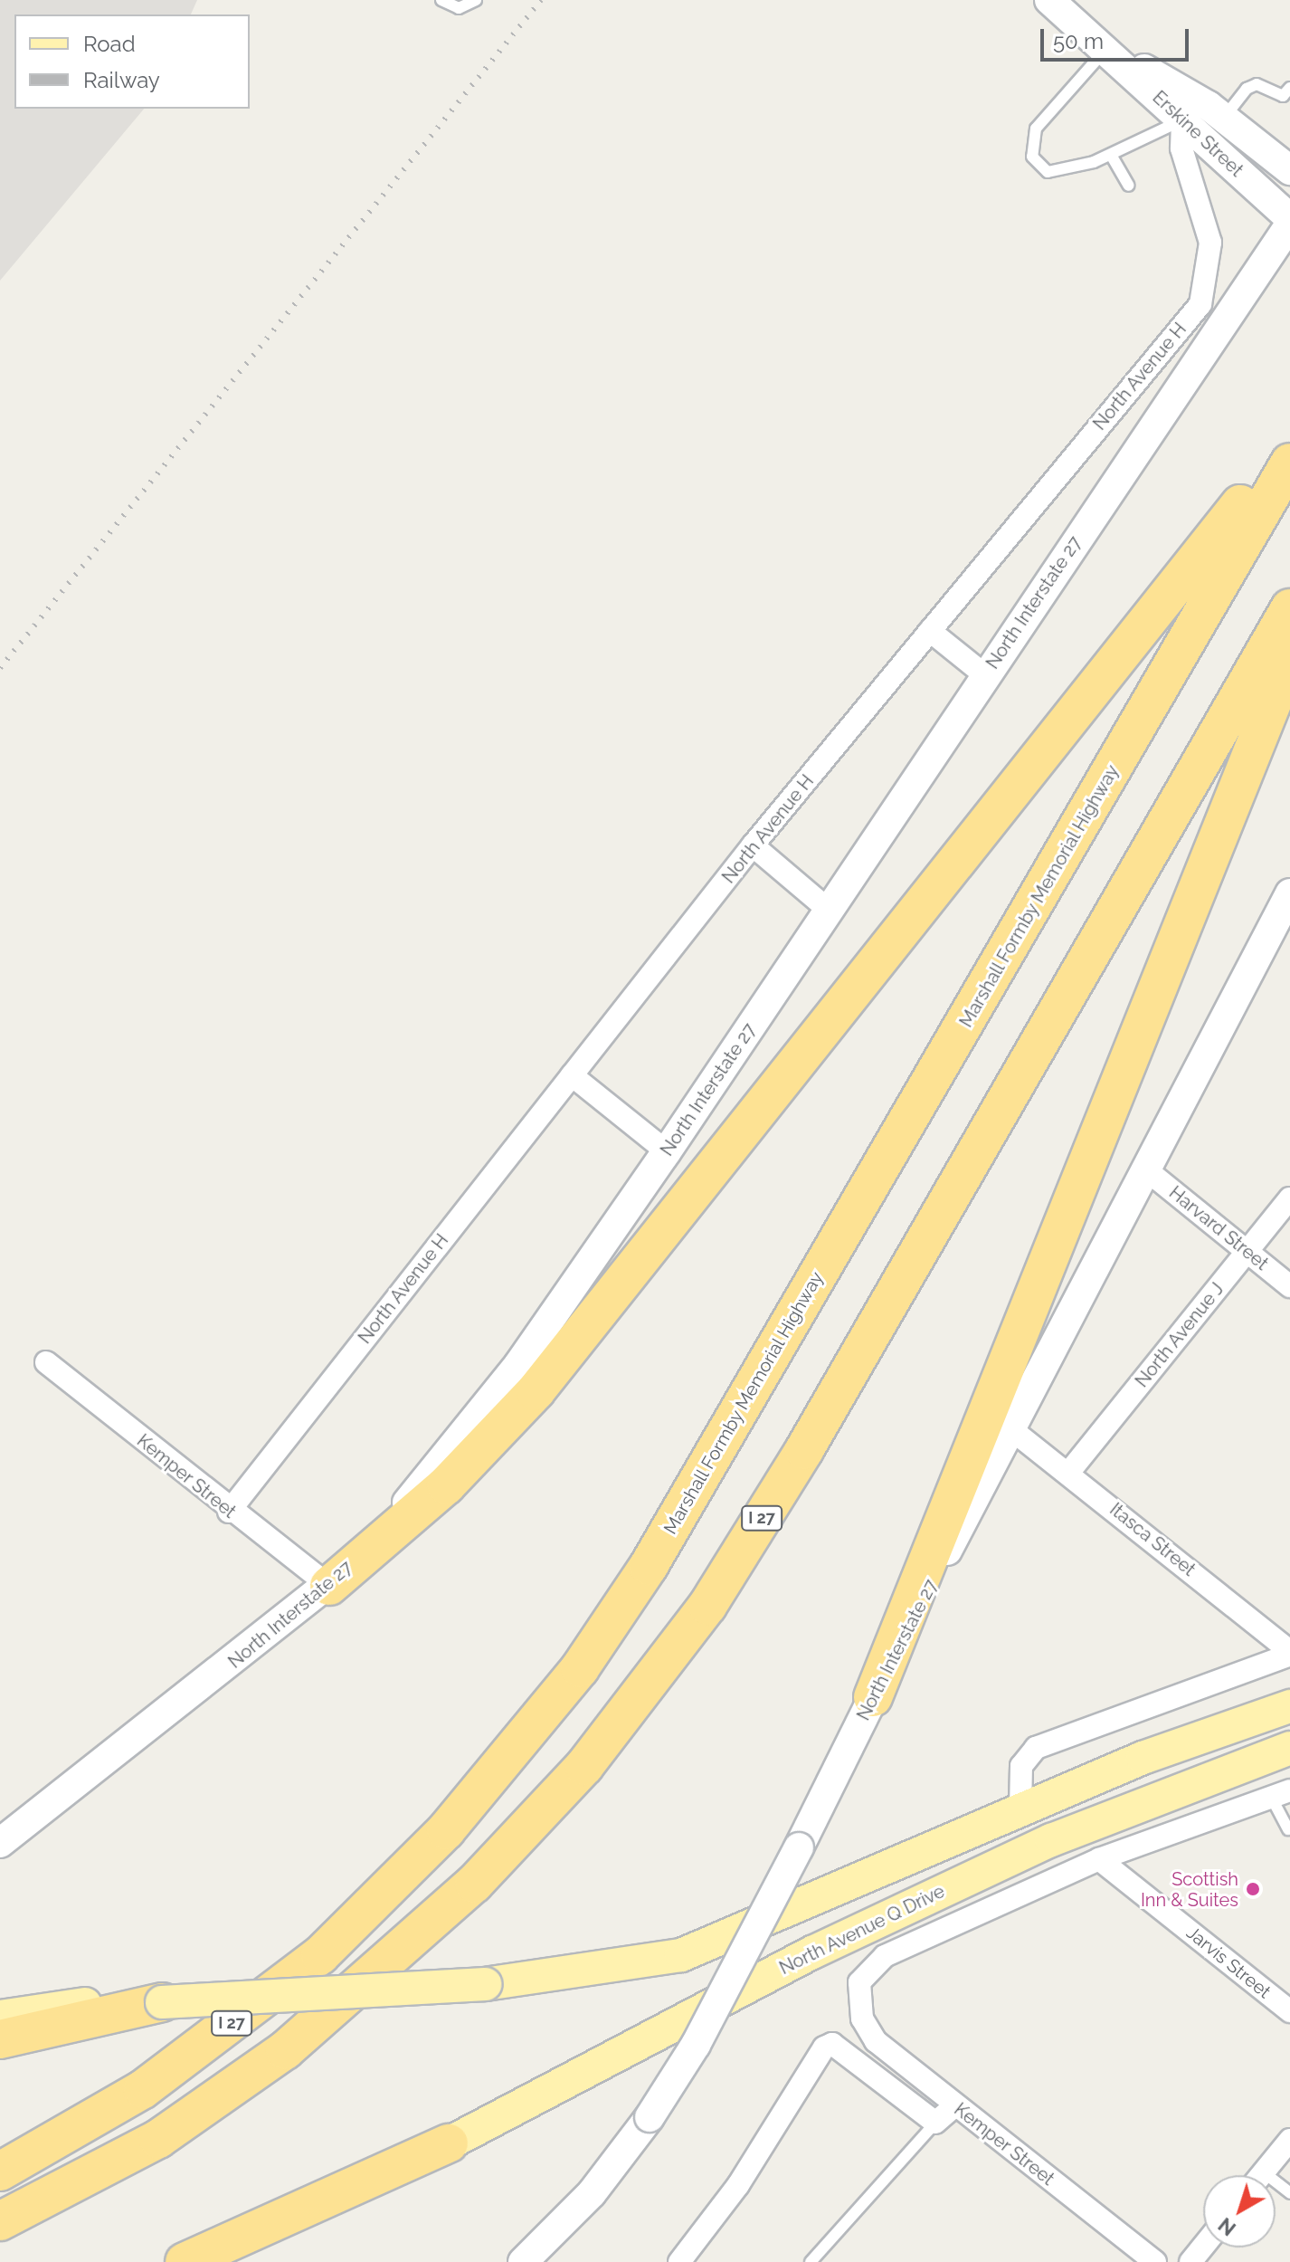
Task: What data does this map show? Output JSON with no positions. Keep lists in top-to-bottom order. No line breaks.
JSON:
{"streets":{"highway":["Marshall Formby Memorial Highway","I 27"],"main road":["Erskine Street","North Interstate 27","North Avenue Q Drive"],"street":["North Avenue H","Harvard Street","North Avenue J","Kemper Street","Itasca Street","Jarvis Street"]},"crossings":[["Erskine Street","North Avenue H"],["North Avenue H","Kemper Street"],["North Interstate 27","Harvard Street"],["North Interstate 27","Kemper Street"],["North Interstate 27","Itasca Street"],["Harvard Street","North Avenue J"],["North Avenue J","Itasca Street"],["Kemper Street","North Avenue Q Drive"],["North Avenue Q Drive","Jarvis Street"]],"places":["Scottish Inn & Suites"],"legend":["Road","Railway"],"scale_bar":"50 m","north":"bottom left"}
